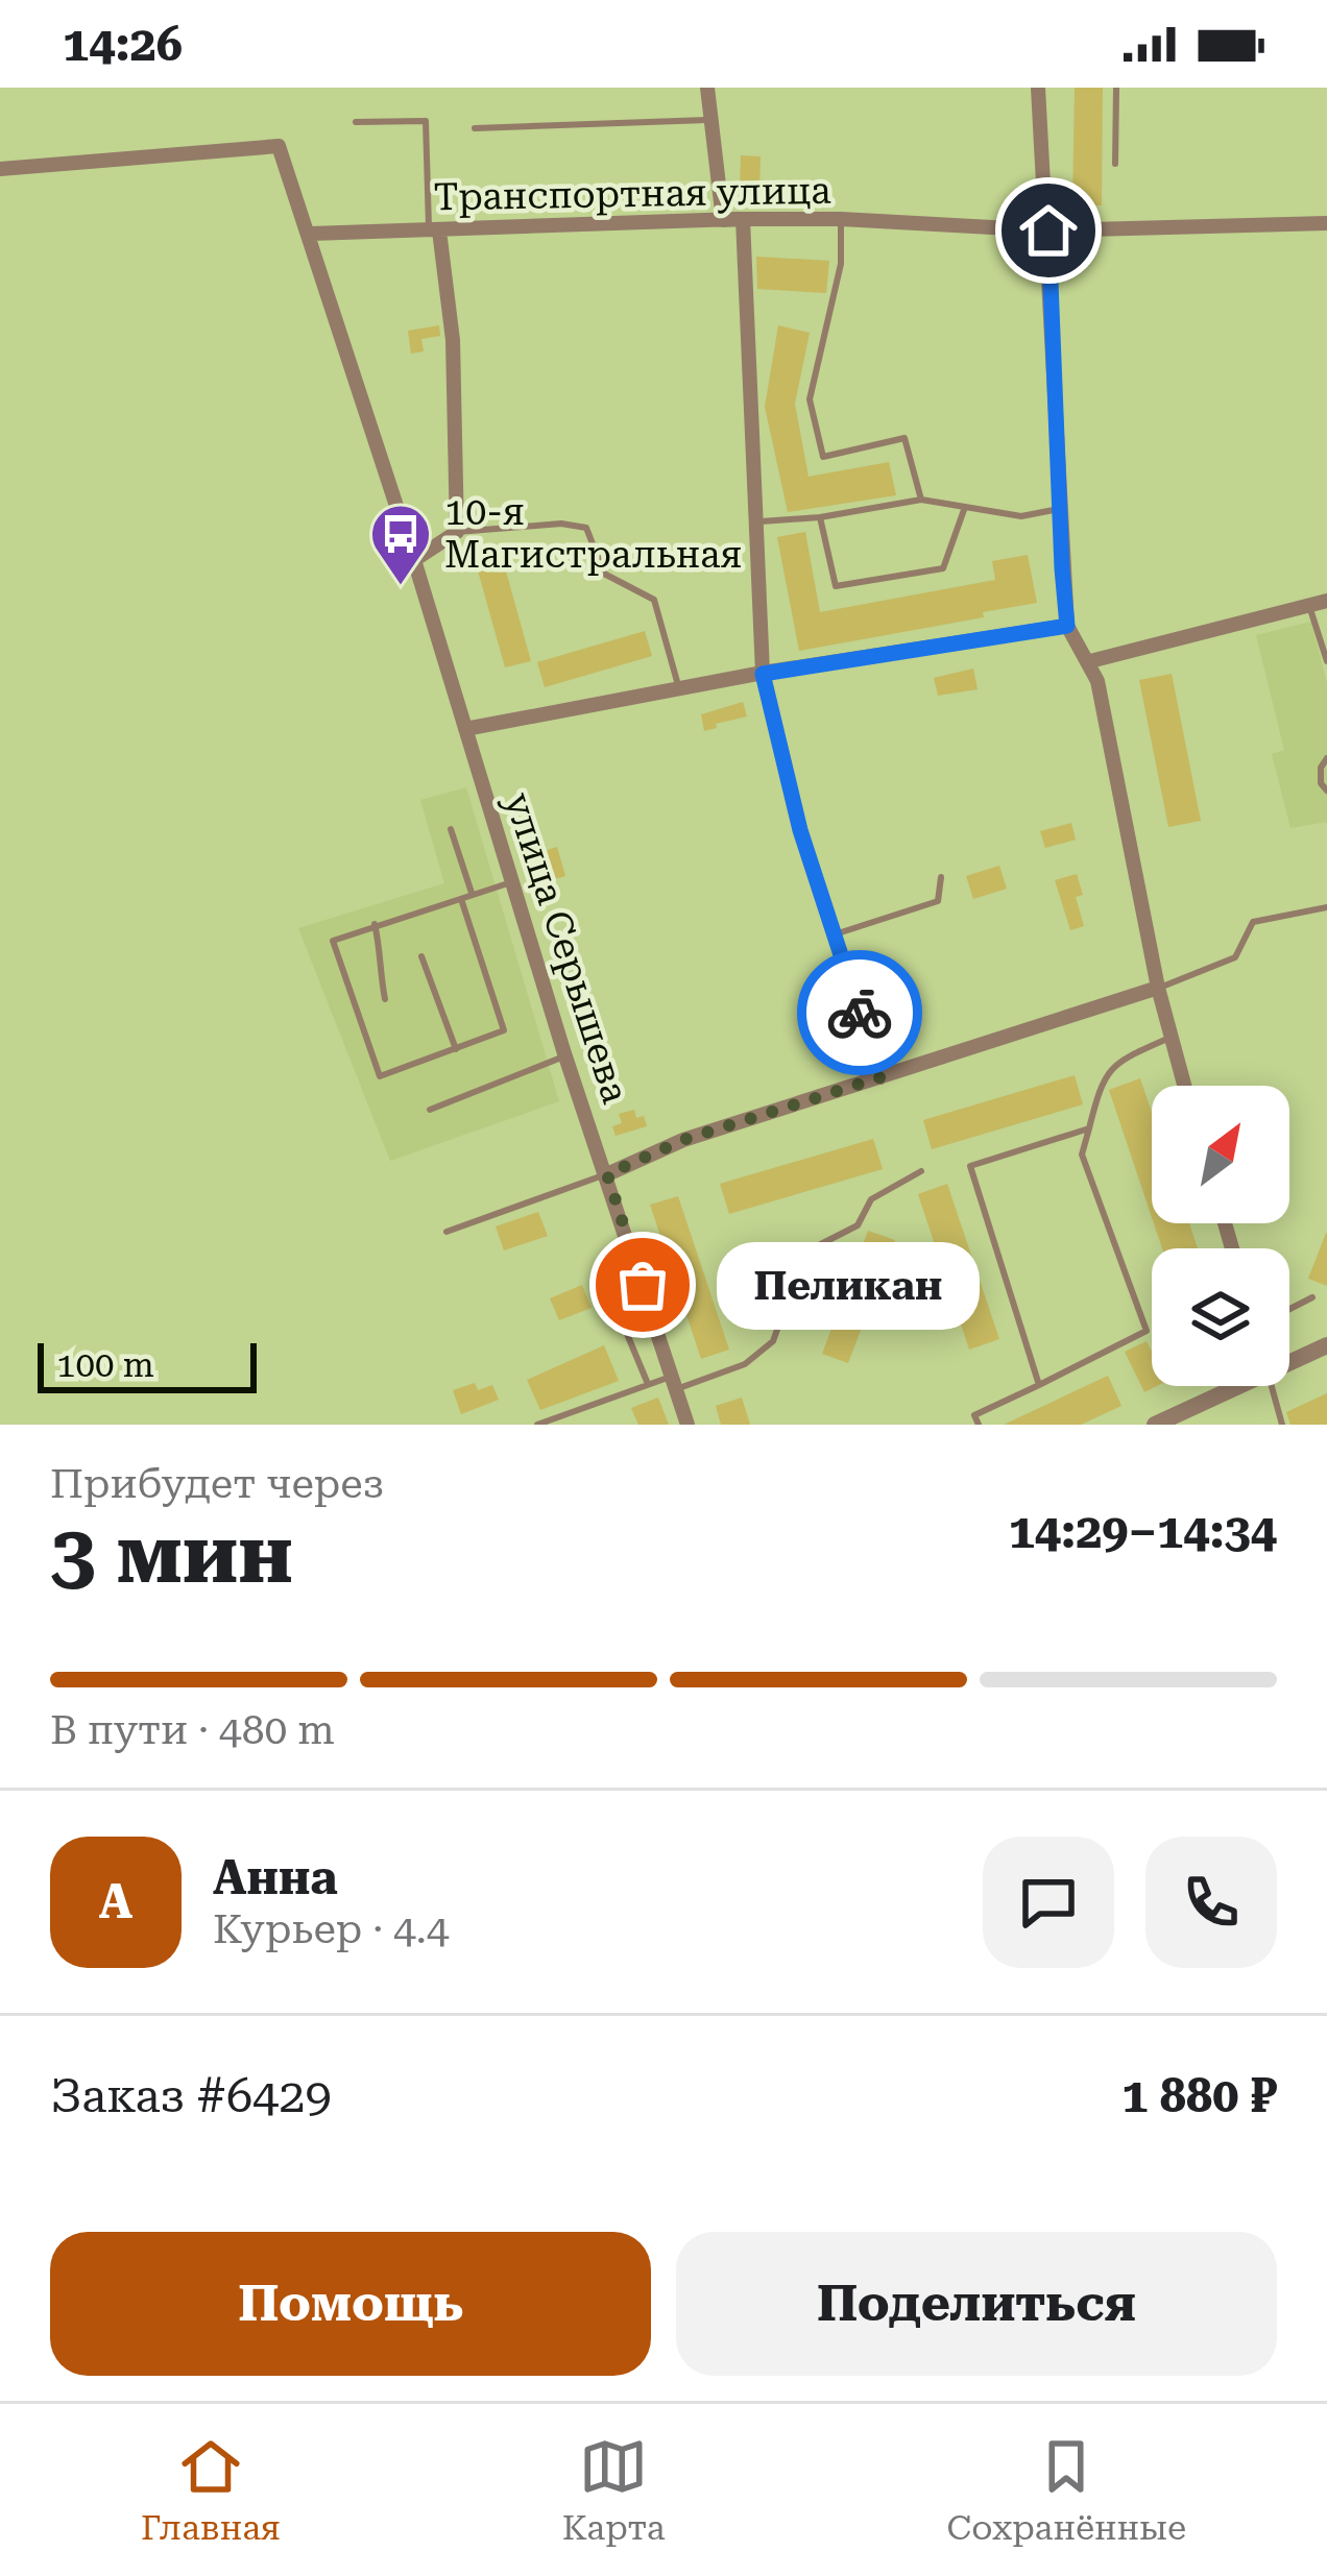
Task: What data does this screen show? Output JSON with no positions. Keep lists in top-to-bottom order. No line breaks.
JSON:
{"streets":{"street":["Транспортная улица","улица Серышева"]},"crossings":[["Транспортная улица","улица Серышева"]],"places":{"bus stop":["10-я Магистральная"],"other":["Пеликан"]},"scale_bar":"100 m","north":"top right","page":{"status":"14:26","bubble":"Пеликан","scale":"100 m","heading":["3 мин","Прибудет через","14:29–14:34"],"panel":["Анна","Курьер · 4.4","Заказ #6429","1 880 ₽"],"bar":"В пути · 480 m","round":"А","buttons":["Помощь","Поделиться"],"tabs":["Главная","Карта","Сохранённые"]}}
